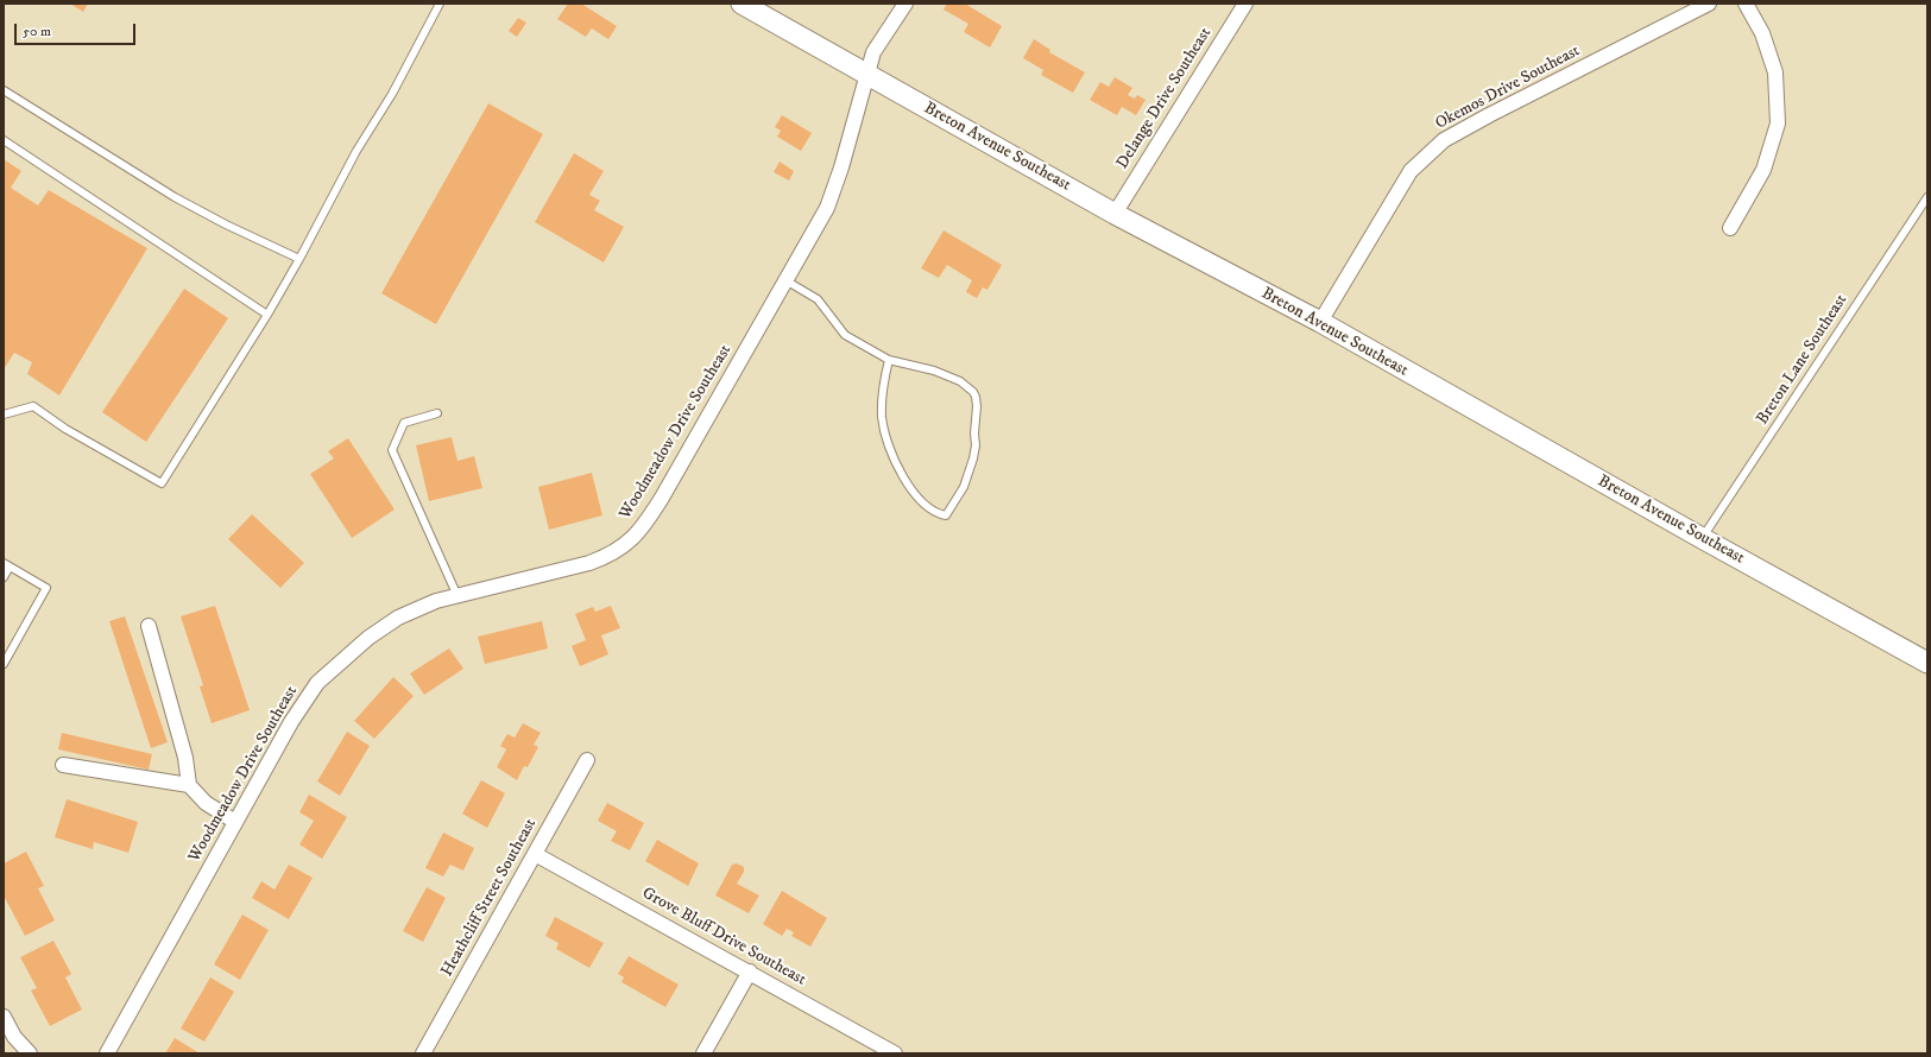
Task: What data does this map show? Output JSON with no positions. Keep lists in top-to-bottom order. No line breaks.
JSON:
{"streets":{"main road":["Breton Avenue Southeast"],"street":["Okemos Drive Southeast","Delange Drive Southeast","Woodmeadow Drive Southeast","Heathcliff Street Southeast","Grove Bluff Drive Southeast"],"lane":["Breton Lane Southeast"]},"crossings":[["Okemos Drive Southeast","Breton Avenue Southeast"],["Delange Drive Southeast","Breton Avenue Southeast"],["Breton Avenue Southeast","Breton Lane Southeast"],["Breton Avenue Southeast","Woodmeadow Drive Southeast"],["Heathcliff Street Southeast","Grove Bluff Drive Southeast"]],"scale_bar":"50 m"}
